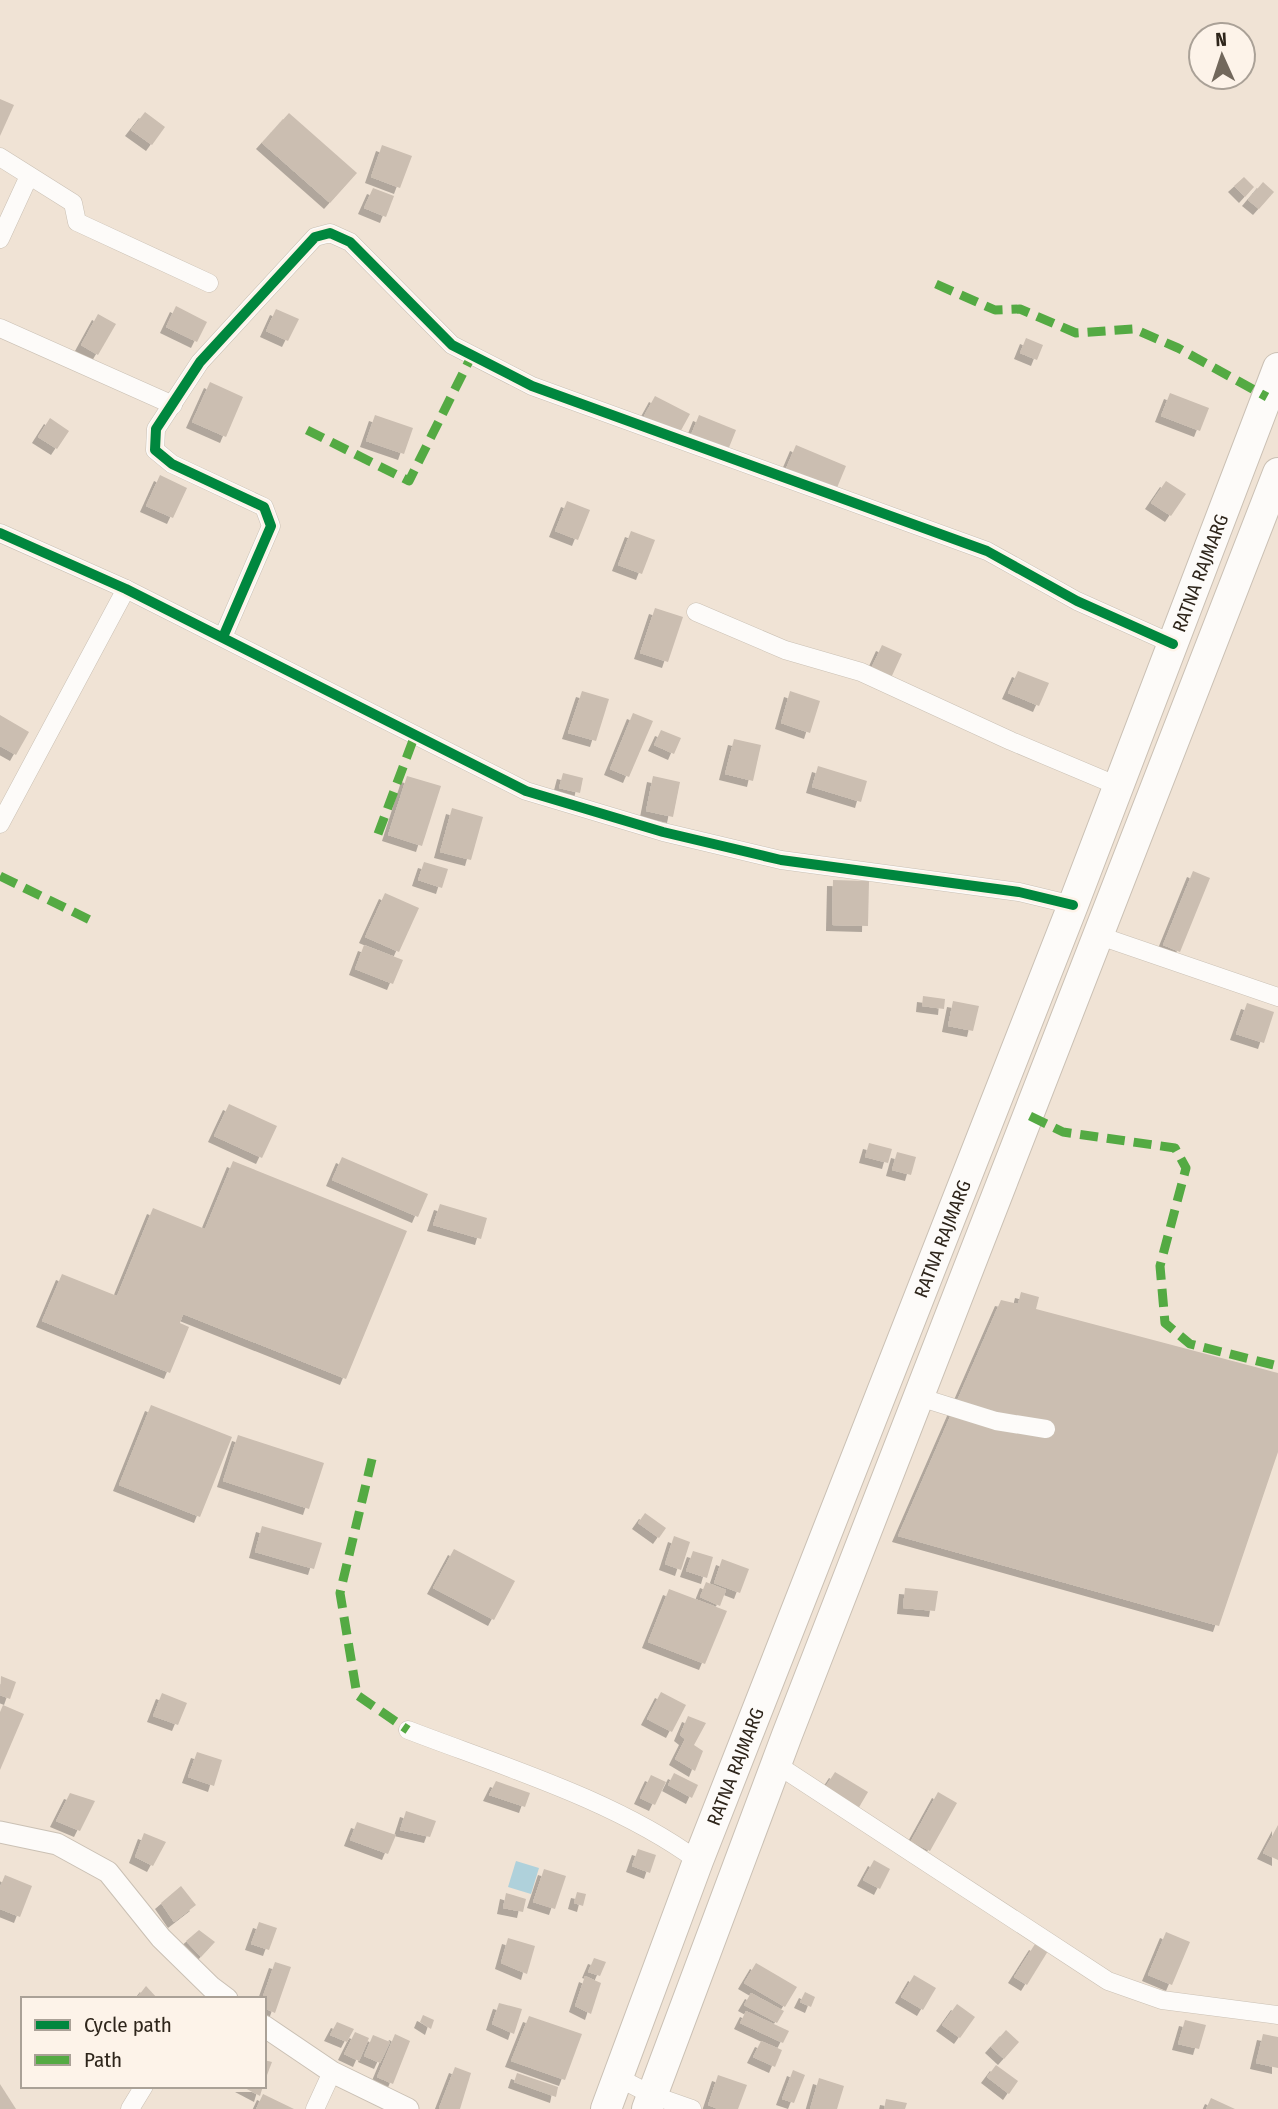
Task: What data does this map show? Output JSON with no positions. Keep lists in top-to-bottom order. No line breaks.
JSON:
{"streets":{"highway":["RATNA RAJMARG"]},"legend":["Cycle path","Path"],"north":"top"}
